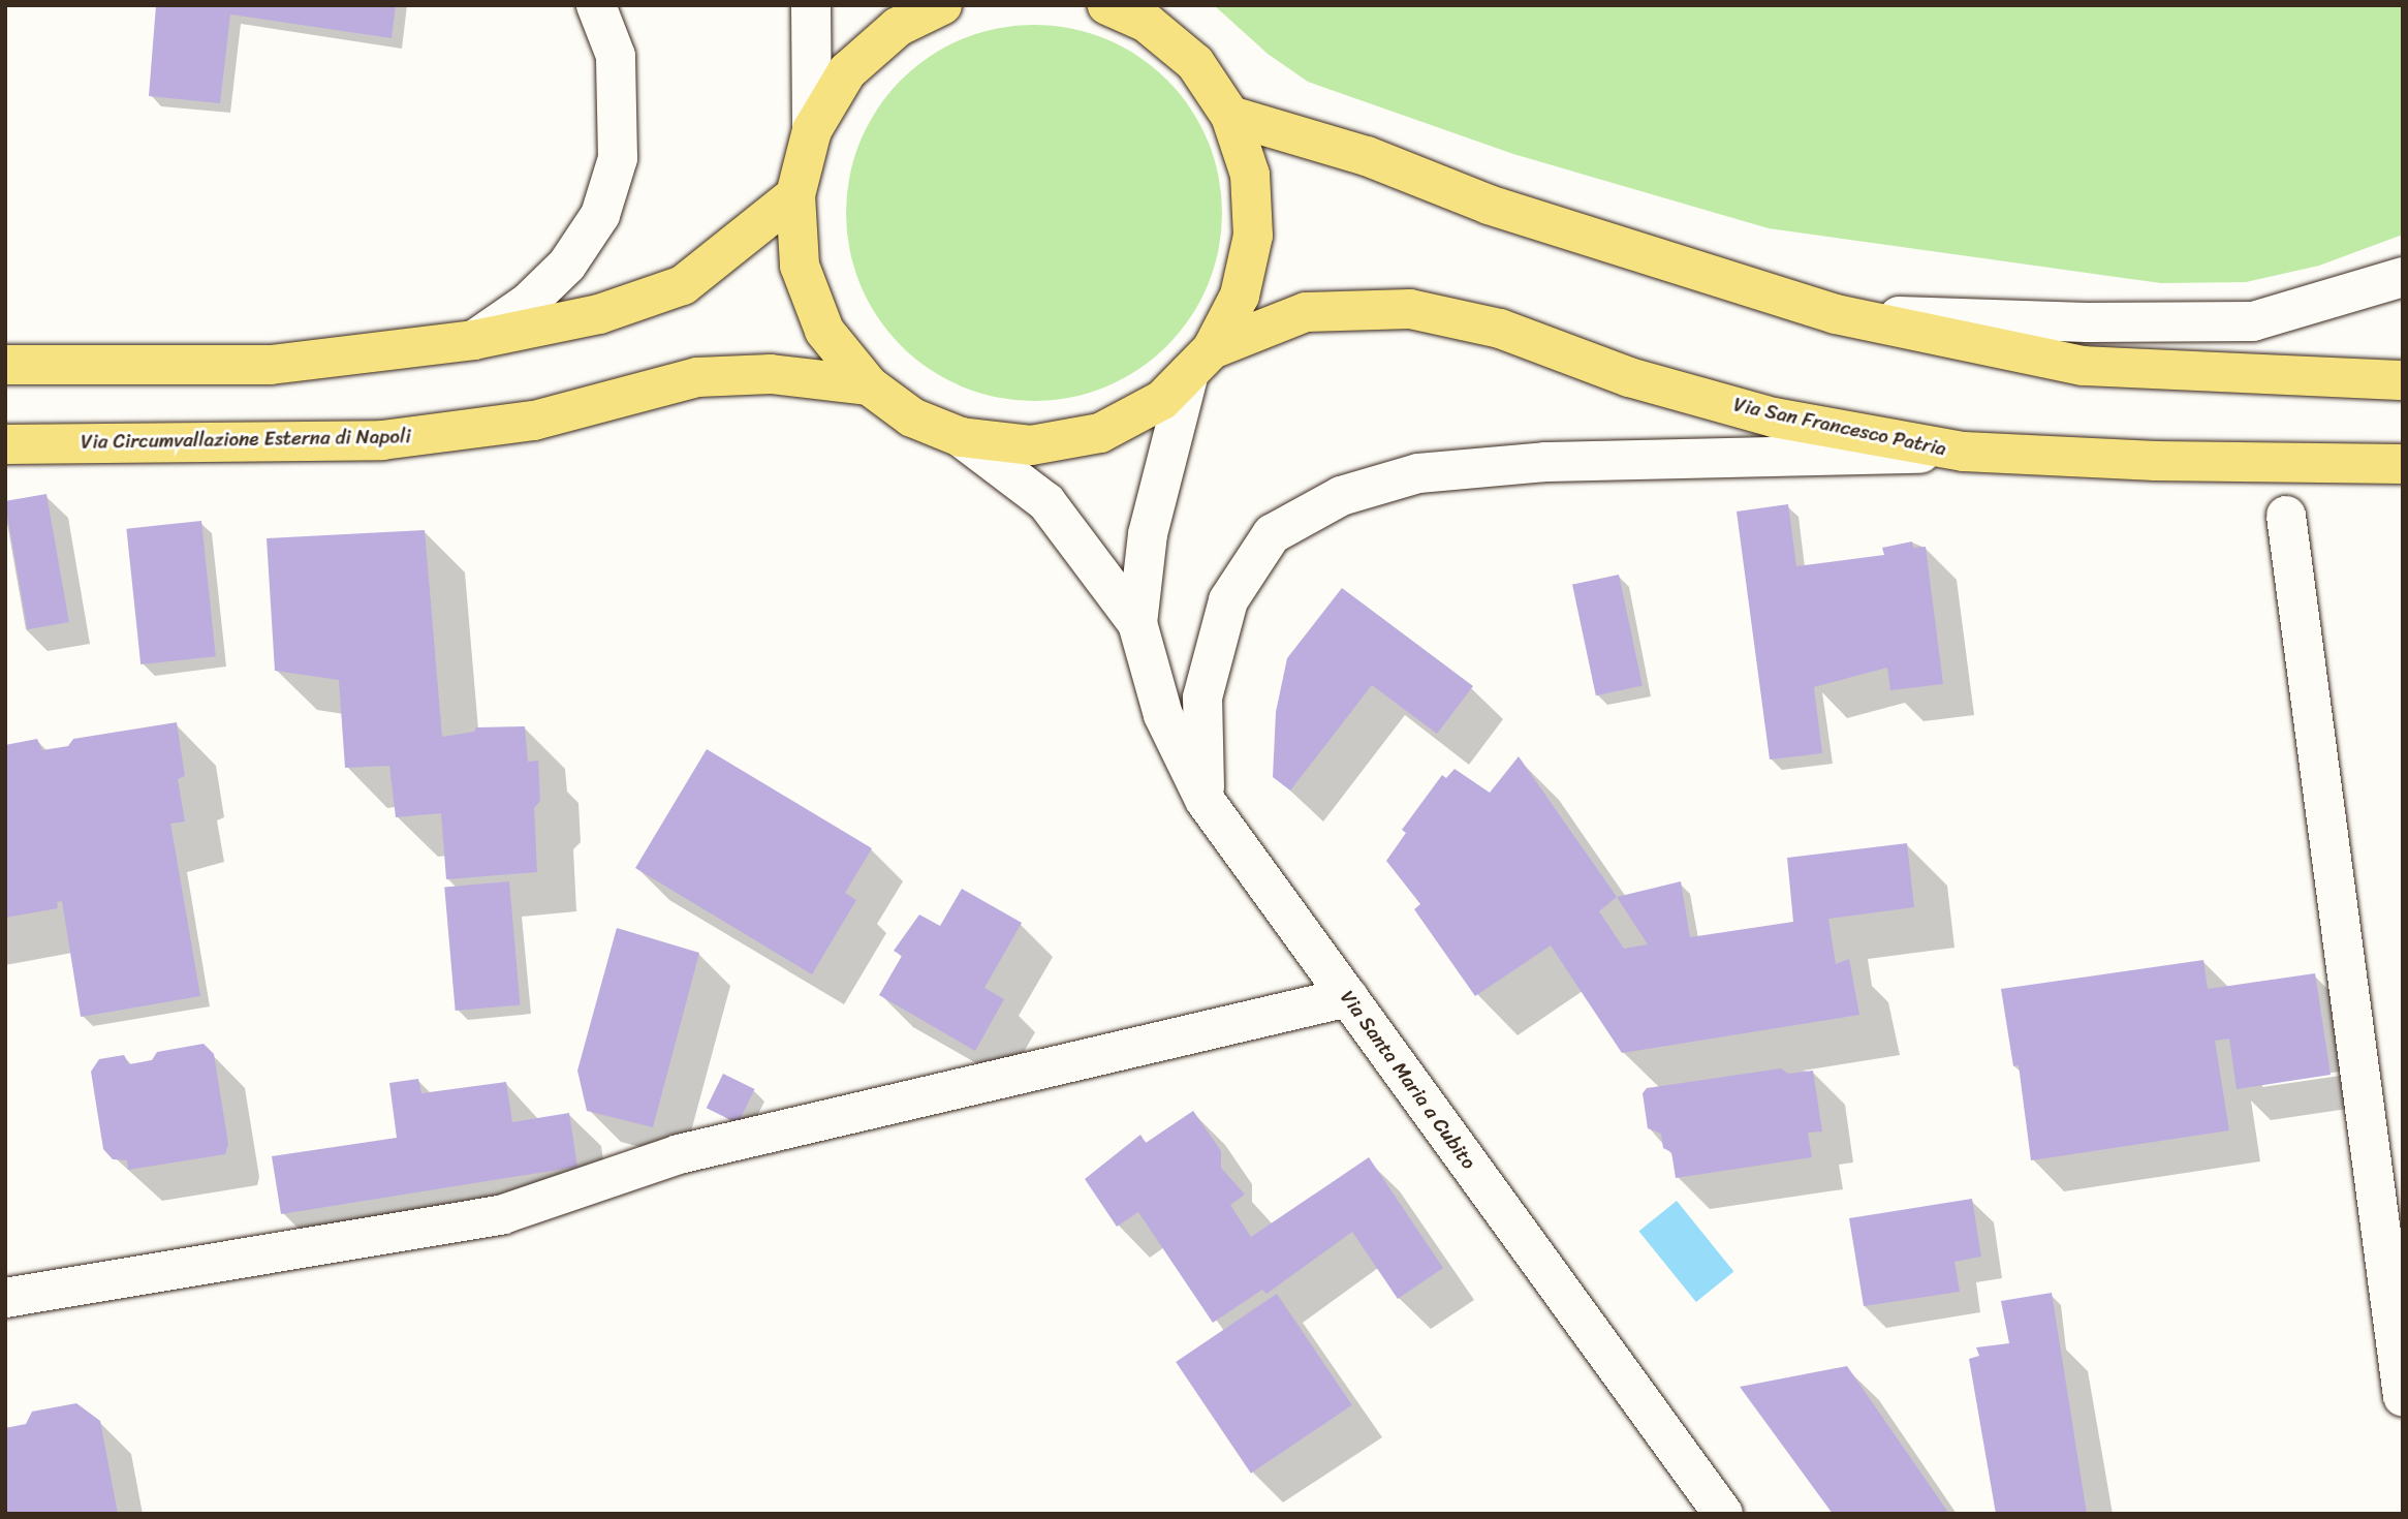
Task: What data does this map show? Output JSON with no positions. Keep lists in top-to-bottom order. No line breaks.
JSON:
{"streets":{"main road":["Via San Francesco Patria","Via Circumvallazione Esterna di Napoli","Via Santa Maria a Cubito"]},"crossings":[["Via San Francesco Patria","Via Santa Maria a Cubito"]]}
